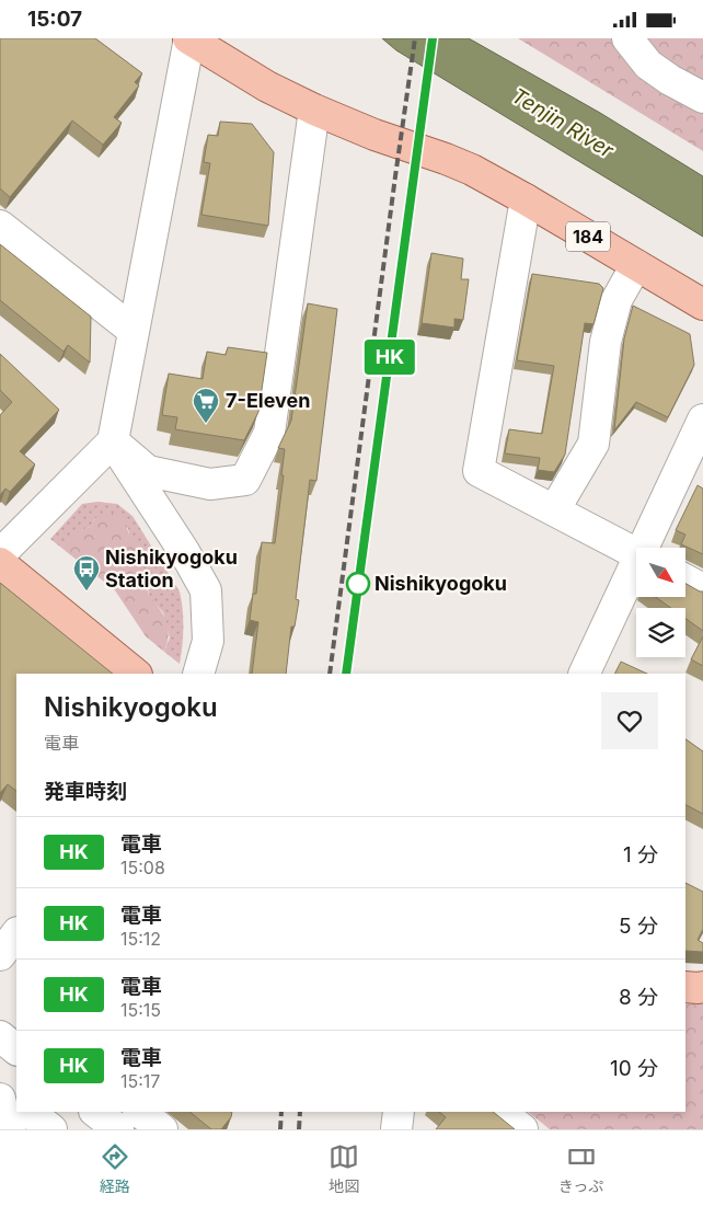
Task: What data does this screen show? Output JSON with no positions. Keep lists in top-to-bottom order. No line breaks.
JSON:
{"streets":{"main road":["184"]},"water":["Tenjin River"],"places":{"supermarket":["7-Eleven"],"other":["Nishikyogoku"],"bus stop":["Nishikyogoku Station"]},"north":"bottom right","page":{"status":"15:07","on_map":"HK","heading":[["Nishikyogoku","電車"],"発車時刻"],"list":[{"mark":"HK","name":"電車","note":"15:08","value":"1 分"},{"mark":"HK","name":"電車","note":"15:12","value":"5 分"},{"mark":"HK","name":"電車","note":"15:15","value":"8 分"},{"mark":"HK","name":"電車","note":"15:17","value":"10 分"}],"tabs":["経路","地図","きっぷ"]}}
